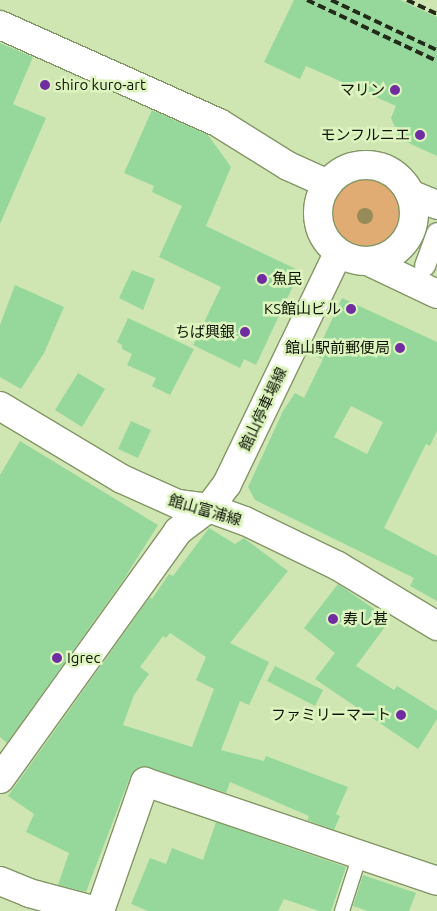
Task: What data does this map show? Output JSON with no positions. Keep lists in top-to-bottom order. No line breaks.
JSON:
{"streets":{"street":["館山停車場線","館山富浦線"]},"crossings":[["館山停車場線","館山富浦線"]],"places":["shiro kuro-art","マリン","モンフルニエ","魚民","KS館山ビル","ちば興銀","館山駅前郵便局","寿し甚","Igrec","ファミリーマート"]}
